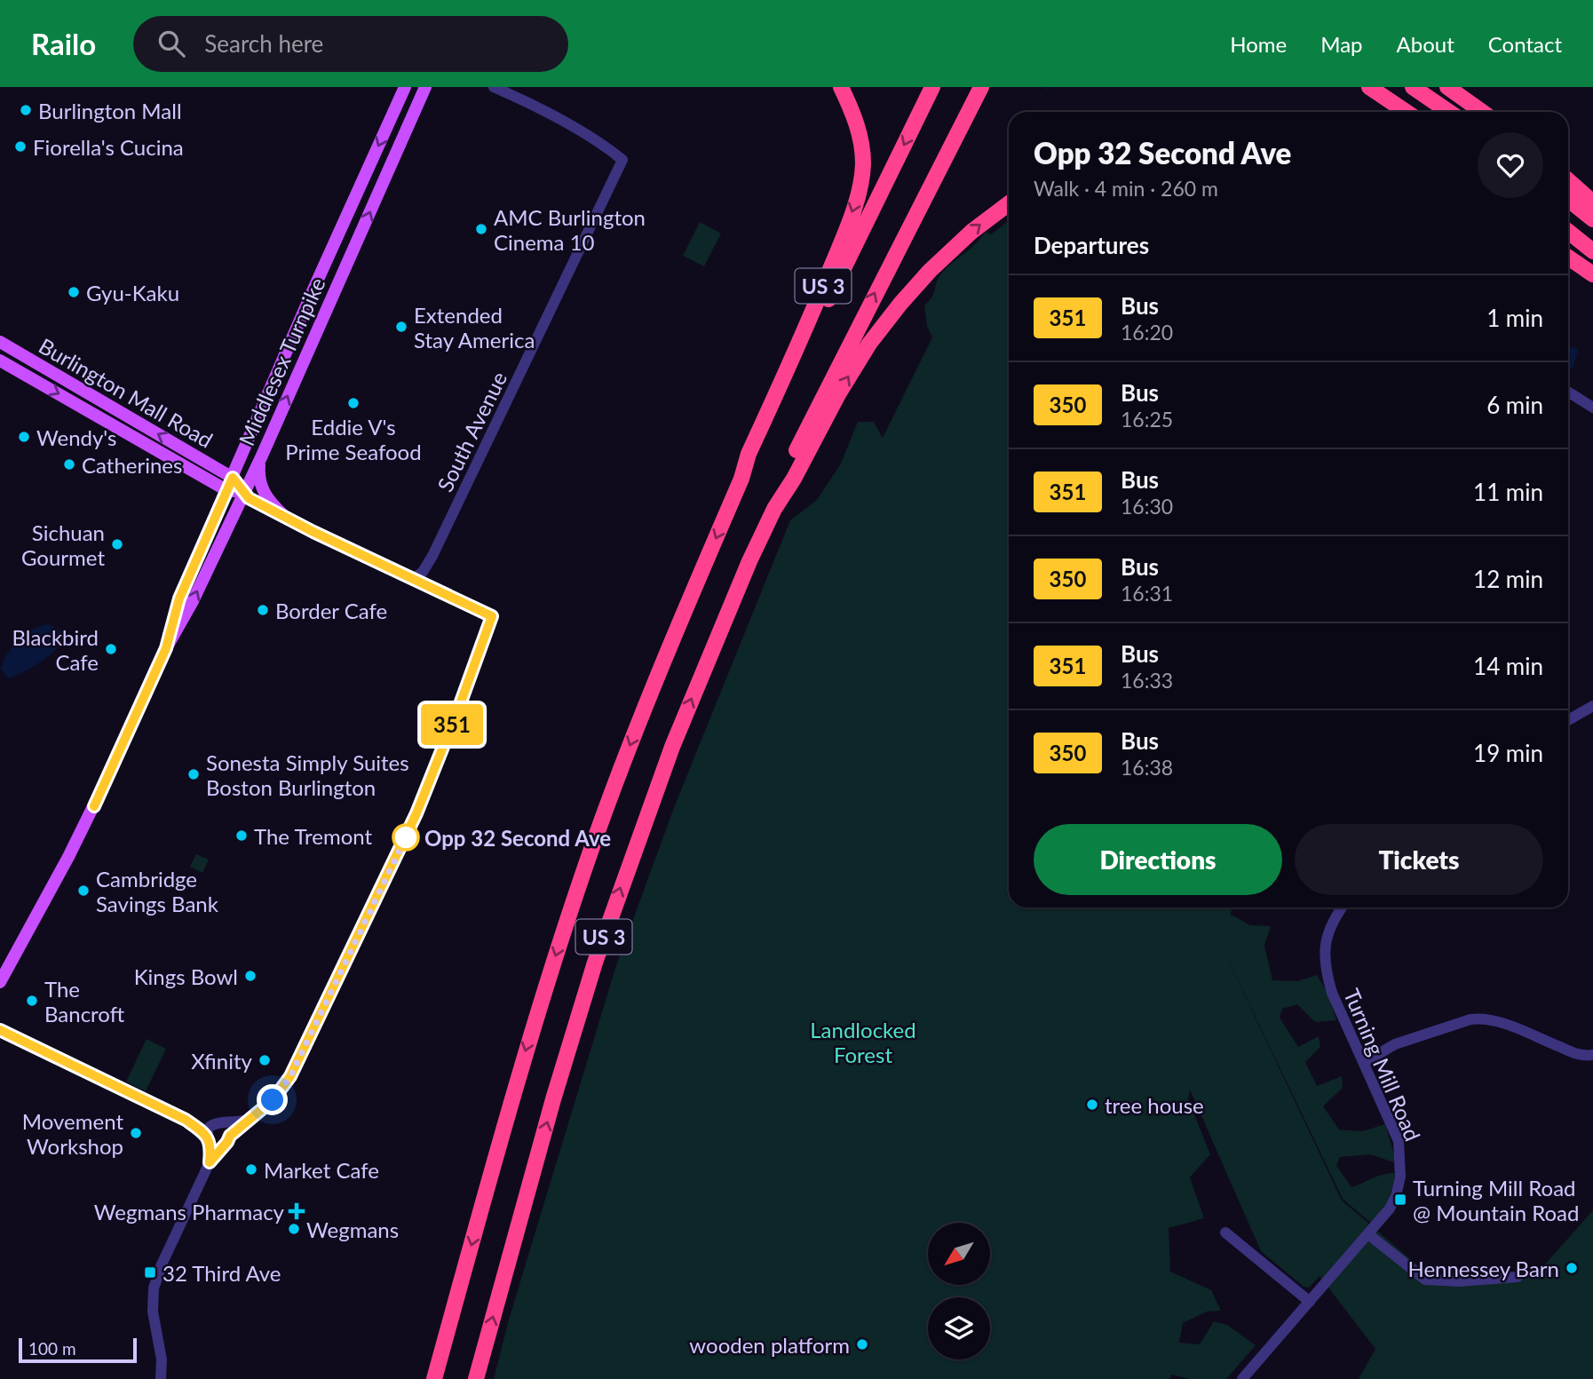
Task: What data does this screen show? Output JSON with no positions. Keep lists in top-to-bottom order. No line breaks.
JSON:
{"streets":{"highway":["US 3"],"main road":["Middlesex Turnpike","Burlington Mall Road"],"street":["South Avenue","Turning Mill Road"]},"crossings":[["Middlesex Turnpike","Burlington Mall Road"]],"parks":["Landlocked Forest"],"places":{"other":["Burlington Mall","Fiorella's Cucina","AMC Burlington Cinema 10","Gyu-Kaku","Extended Stay America","Eddie V's Prime Seafood","Wendy's","Catherines","Sichuan Gourmet","Border Cafe","Blackbird Cafe","Sonesta Simply Suites Boston Burlington","The Tremont","Opp 32 Second Ave","Cambridge Savings Bank","Kings Bowl","The Bancroft","Xfinity","tree house","Movement Workshop","Market Cafe","Wegmans","Hennessey Barn","wooden platform"],"transit":["Turning Mill Road @ Mountain Road","32 Third Ave"],"health":["Wegmans Pharmacy"]},"lines":["bus line 351"],"scale_bar":"100 m","north":"bottom left","page":{"header":"Railo","search":"Search here","nav":["Home","Map","About","Contact"],"on_map":"351","heading":[["Opp 32 Second Ave","Walk · 4 min · 260 m"],"Departures"],"list":[{"mark":"351","name":"Bus","note":"16:20","value":"1 min"},{"mark":"350","name":"Bus","note":"16:25","value":"6 min"},{"mark":"351","name":"Bus","note":"16:30","value":"11 min"},{"mark":"350","name":"Bus","note":"16:31","value":"12 min"},{"mark":"351","name":"Bus","note":"16:33","value":"14 min"},{"mark":"350","name":"Bus","note":"16:38","value":"19 min"}],"buttons":["Directions","Tickets"],"scale":"100 m"}}
